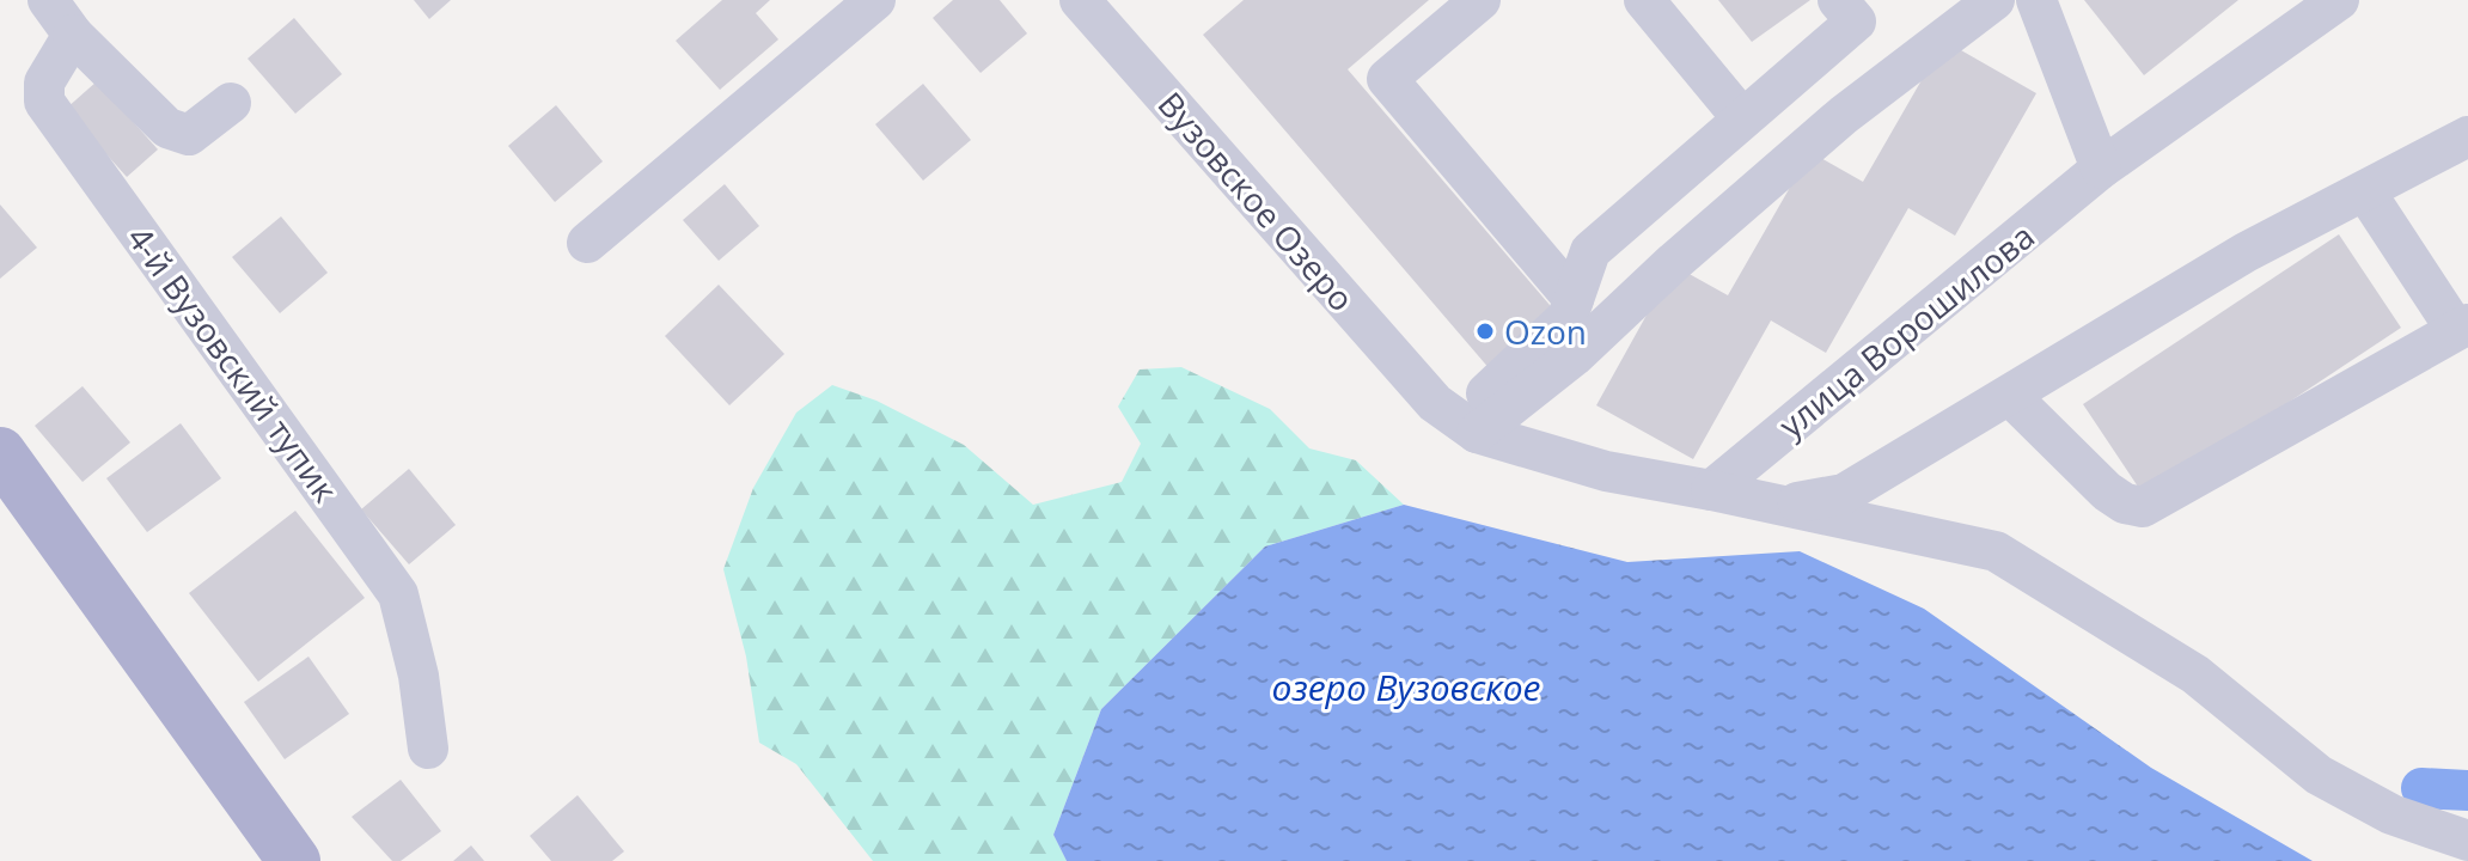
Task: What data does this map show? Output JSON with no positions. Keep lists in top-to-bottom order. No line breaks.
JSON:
{"streets":{"street":["Вузовское Озеро","улица Ворошилова","4-й Вузовский тупик"]},"water":["озеро Вузовское"],"places":["Ozon"]}
